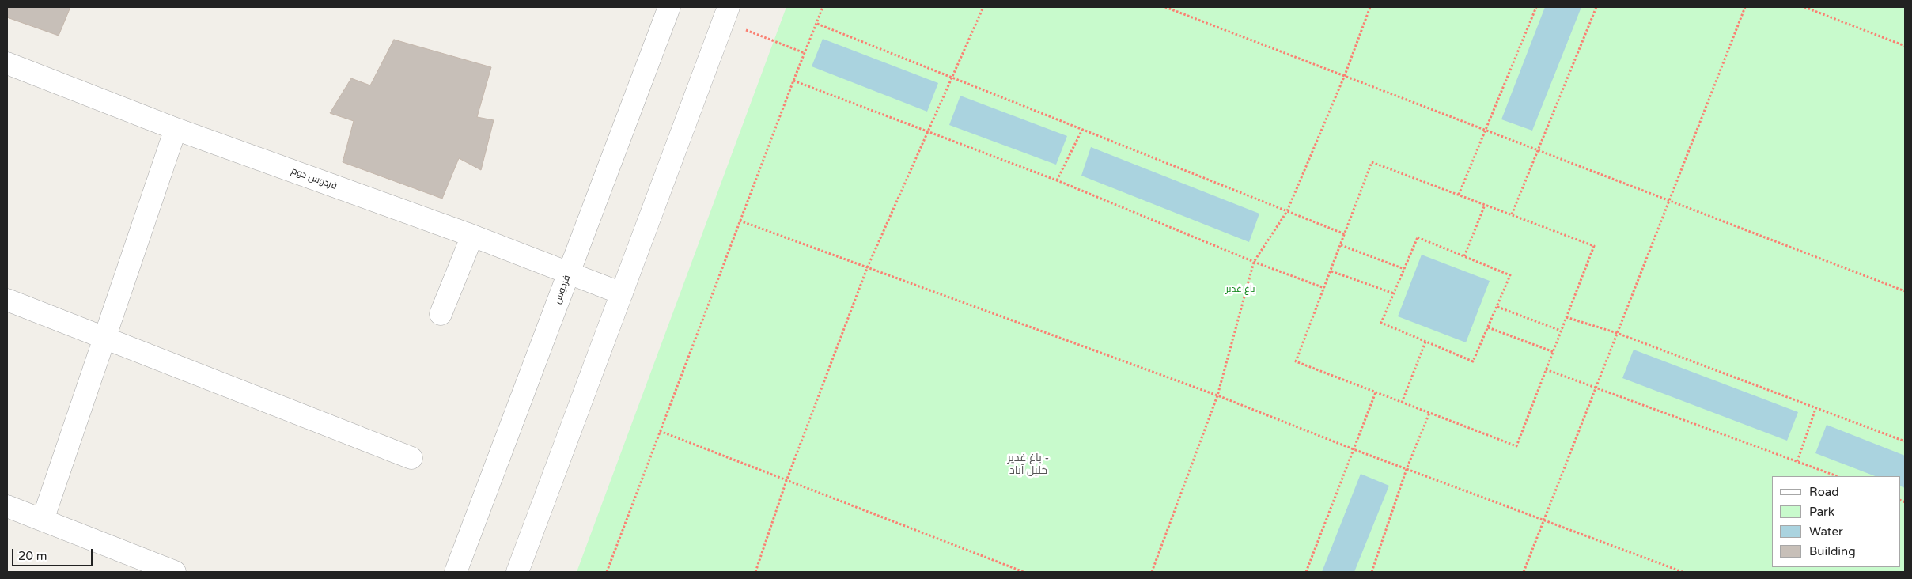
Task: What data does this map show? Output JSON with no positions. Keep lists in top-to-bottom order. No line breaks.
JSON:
{"streets":{"street":["فردوس دوم","فردوس"]},"crossings":[["فردوس دوم","فردوس"]],"districts":["باغ غدیر - خلیل آباد"],"parks":["باغ غدیر"],"legend":["Road","Park","Water","Building"],"scale_bar":"20 m"}
